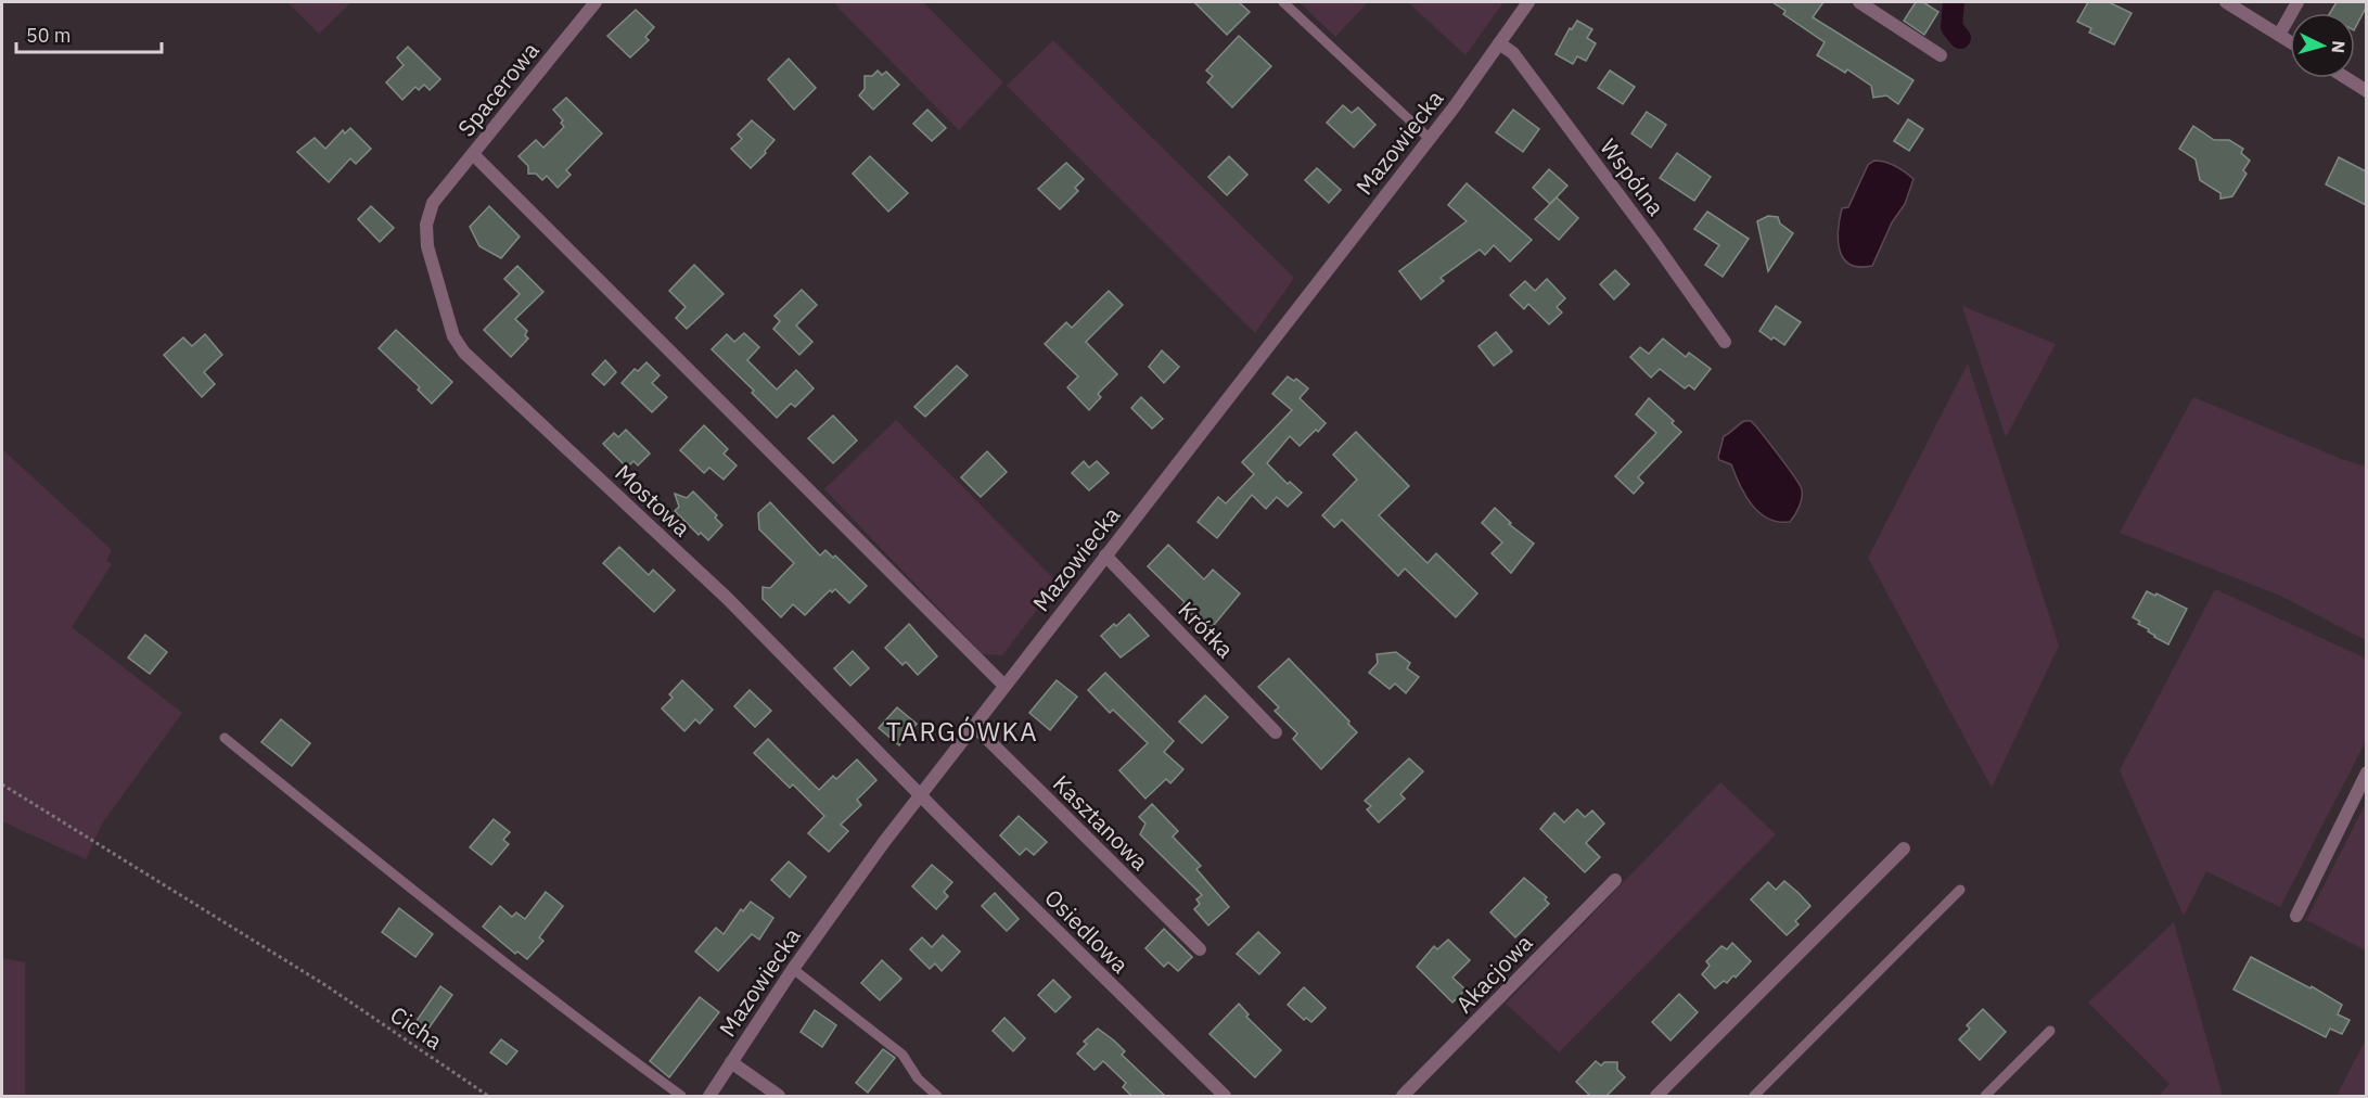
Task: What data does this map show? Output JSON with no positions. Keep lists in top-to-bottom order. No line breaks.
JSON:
{"streets":{"street":["Spacerowa","Mazowiecka","Wspólna","Mostowa","Krótka","Kasztanowa","Osiedlowa","Akacjowa"],"path":["Cicha"]},"crossings":[["Spacerowa","Mostowa"],["Mazowiecka","Wspólna"],["Mazowiecka","Mostowa"],["Mazowiecka","Krótka"],["Mazowiecka","Kasztanowa"],["Mazowiecka","Osiedlowa"],["Mostowa","Osiedlowa"]],"districts":["TARGÓWKA"],"scale_bar":"50 m","north":"right"}
